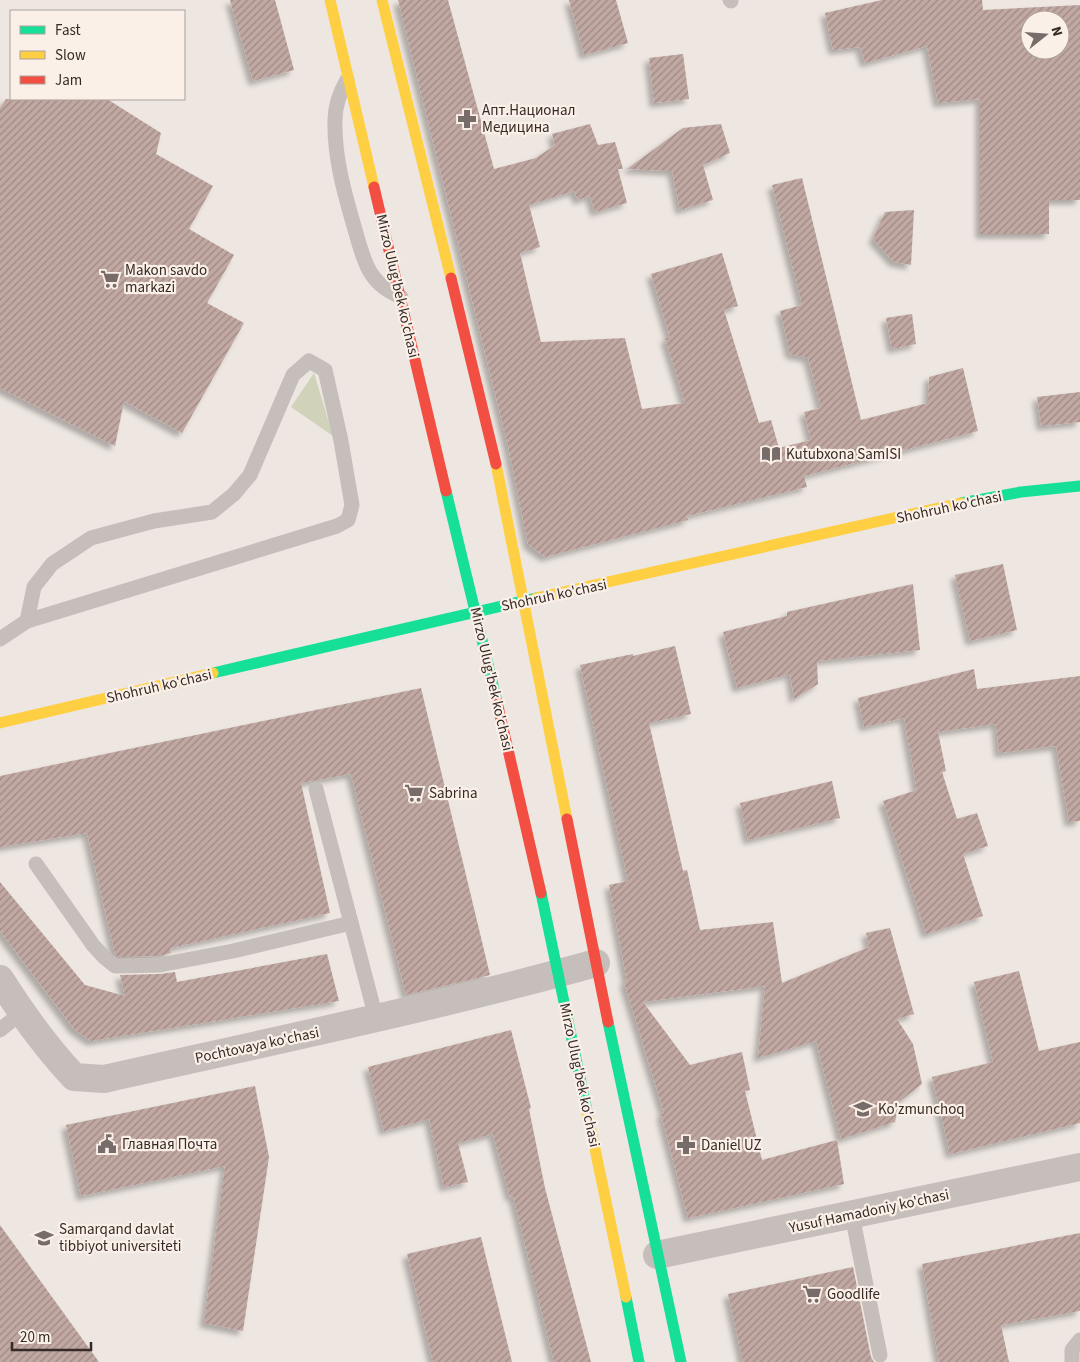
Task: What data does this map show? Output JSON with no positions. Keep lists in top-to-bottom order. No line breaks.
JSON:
{"streets":{"main road":["Mirzo Ulug'bek ko'chasi","Shohruh ko'chasi"],"street":["Pochtovaya ko'chasi","Yusuf Hamadoniy ko'chasi"]},"crossings":[["Mirzo Ulug'bek ko'chasi","Shohruh ko'chasi"],["Mirzo Ulug'bek ko'chasi","Pochtovaya ko'chasi"]],"places":{"pharmacy":["Апт.Национал Медицина","Daniel UZ"],"supermarket":["Makon savdo markazi","Sabrina","Goodlife"],"library":["Kutubxona SamISI"],"school or university":["Ko'zmunchoq","Samarqand davlat tibbiyot universiteti"],"public building":["Главная Почта"]},"legend":["Fast","Slow","Jam"],"scale_bar":"20 m","north":"right"}
